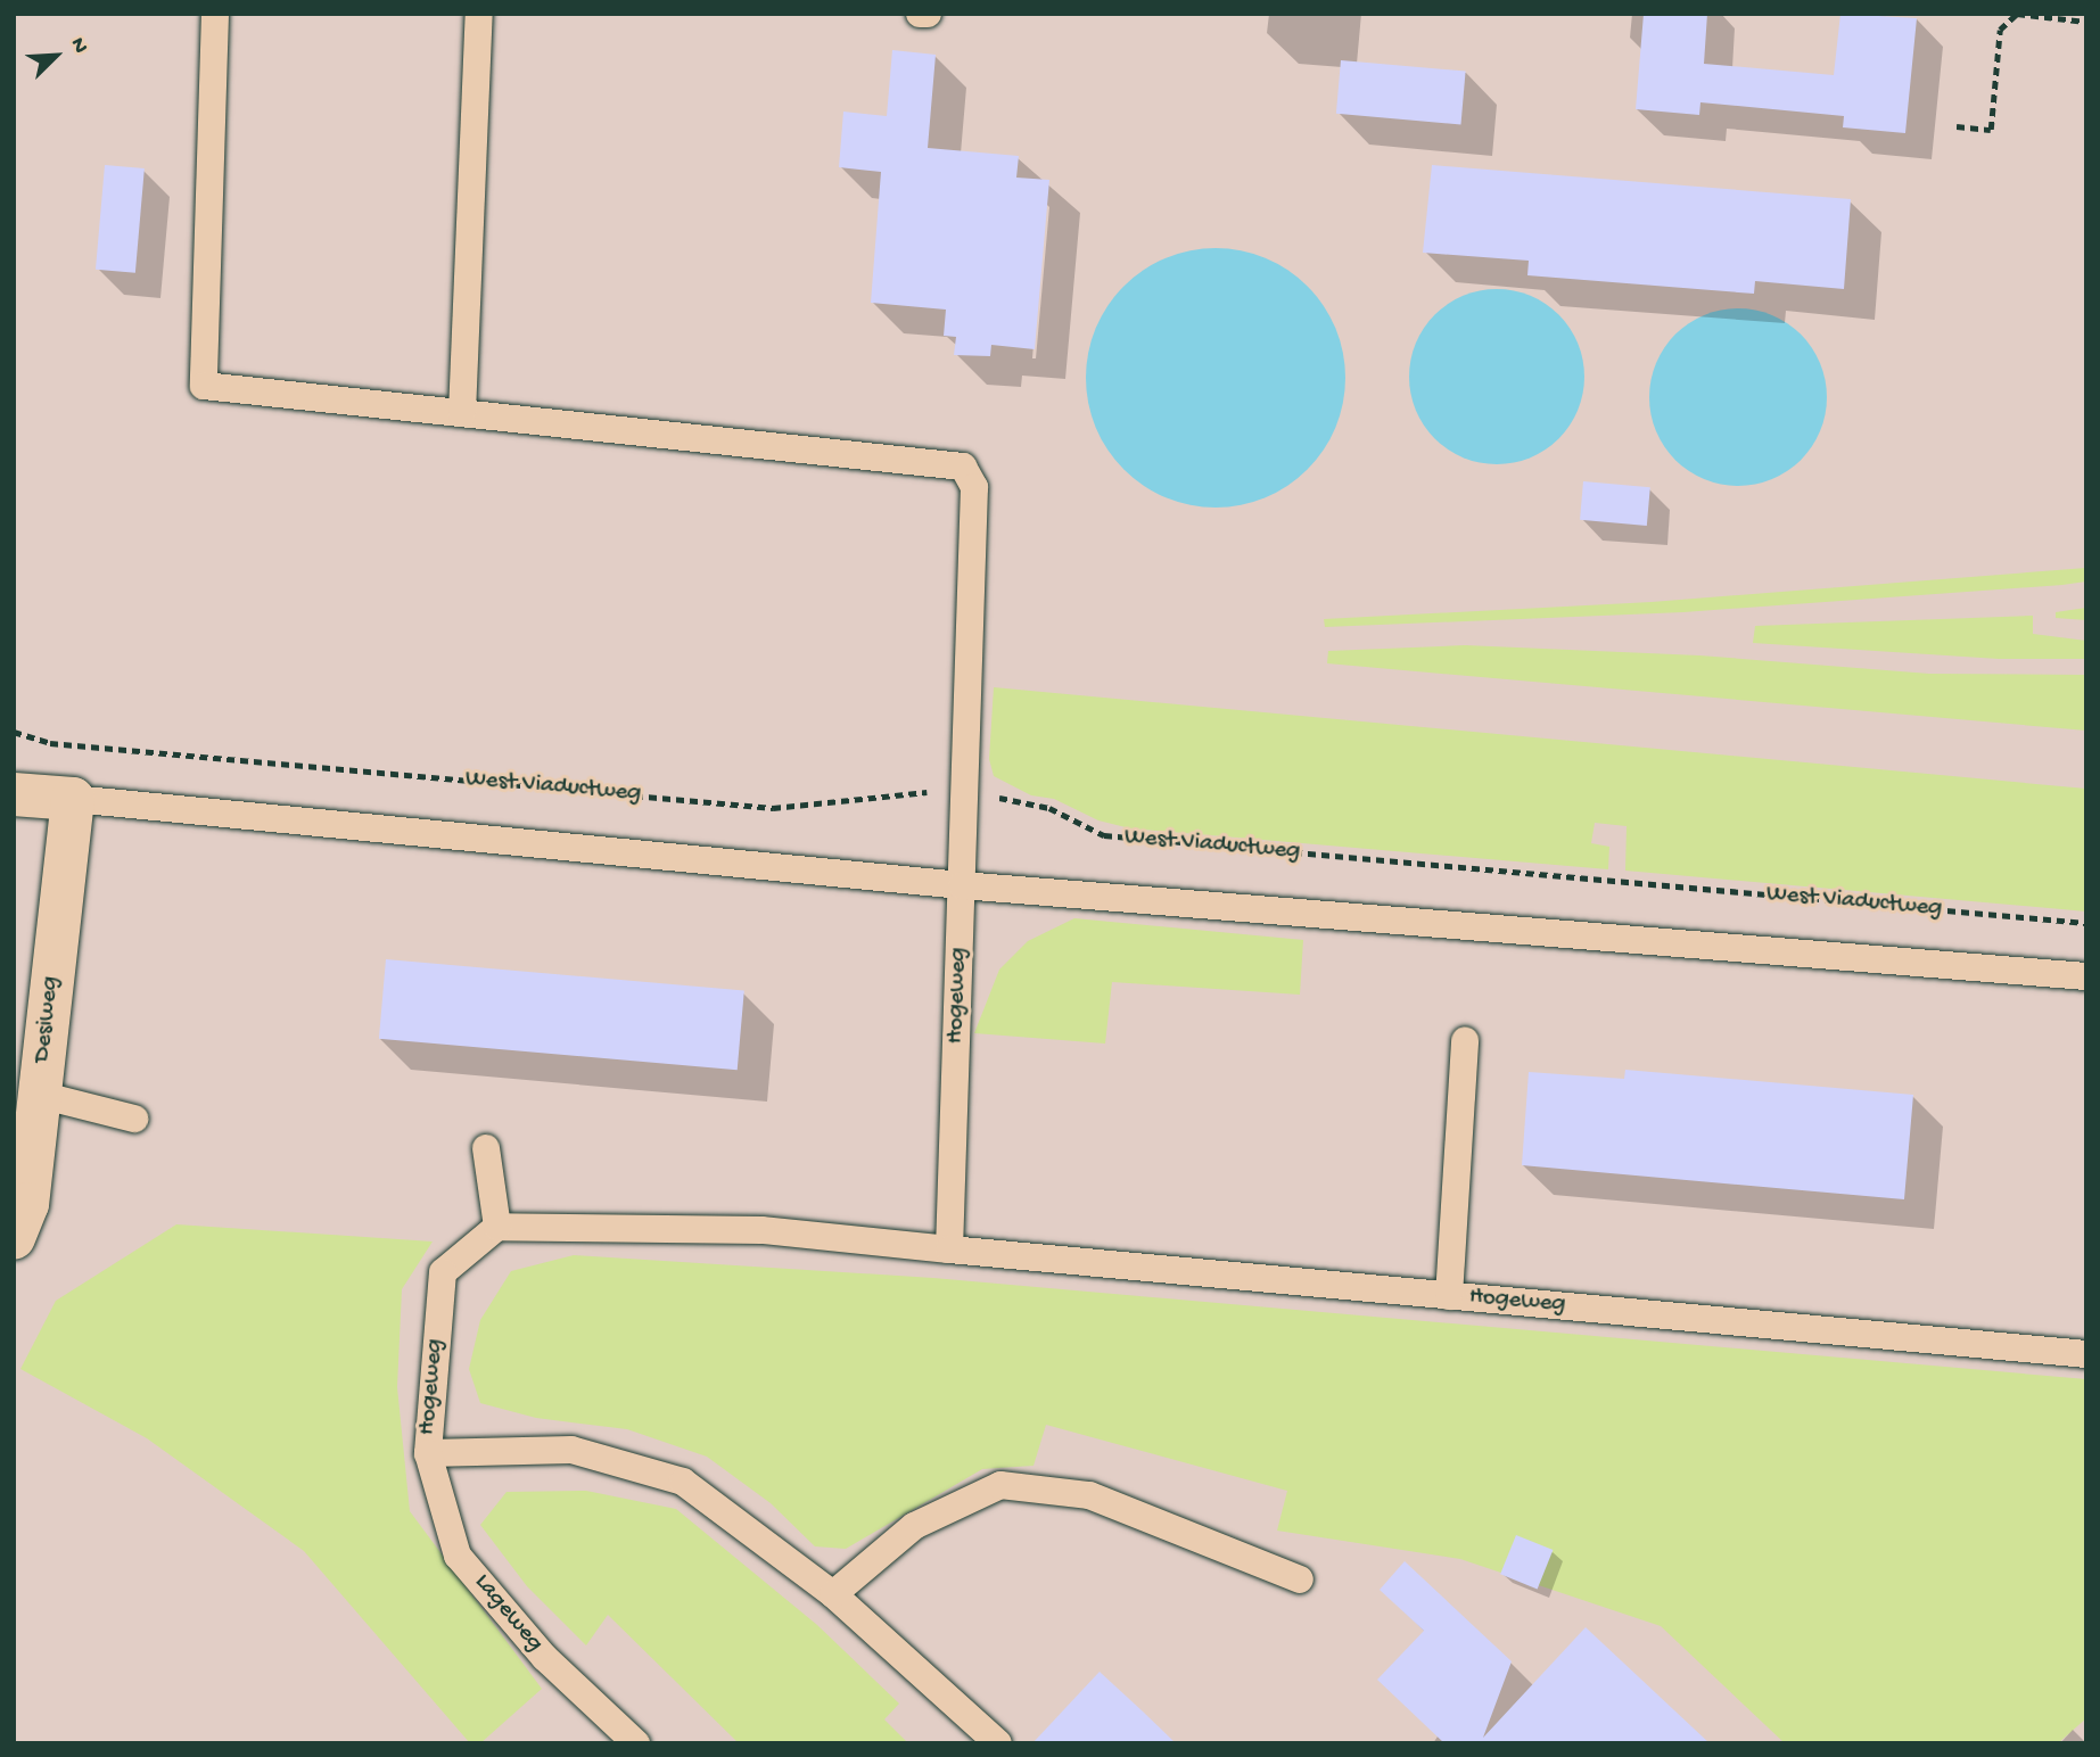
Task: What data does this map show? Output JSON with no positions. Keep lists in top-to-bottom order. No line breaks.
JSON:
{"streets":{"street":["Desiweg"],"lane":["Hogeweg","Lageweg"],"path":["West Viaductweg"]},"crossings":[["West Viaductweg","Hogeweg"],["Hogeweg","Lageweg"]],"north":"top right"}
